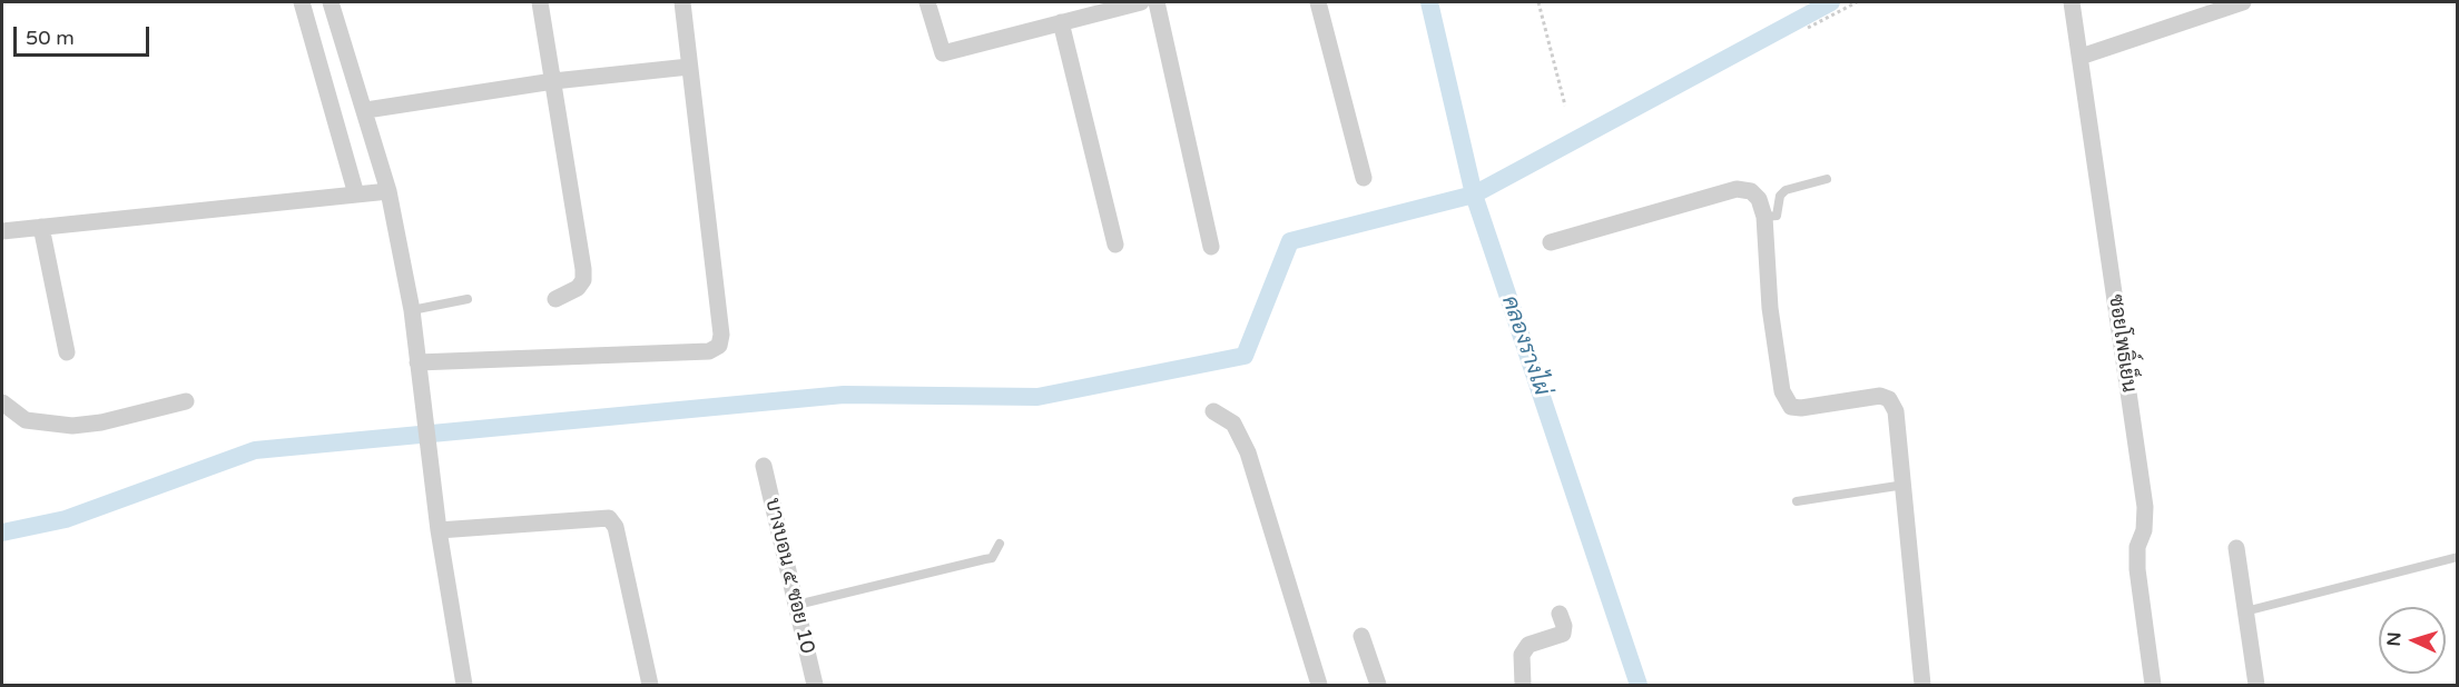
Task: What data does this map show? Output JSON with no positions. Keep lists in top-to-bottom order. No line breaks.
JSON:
{"streets":{"street":["ซอยโพธิ์เย็น","บางบอน ๕ ซอย 10"]},"water":["คลองรางไผ่"],"scale_bar":"50 m","north":"left"}
